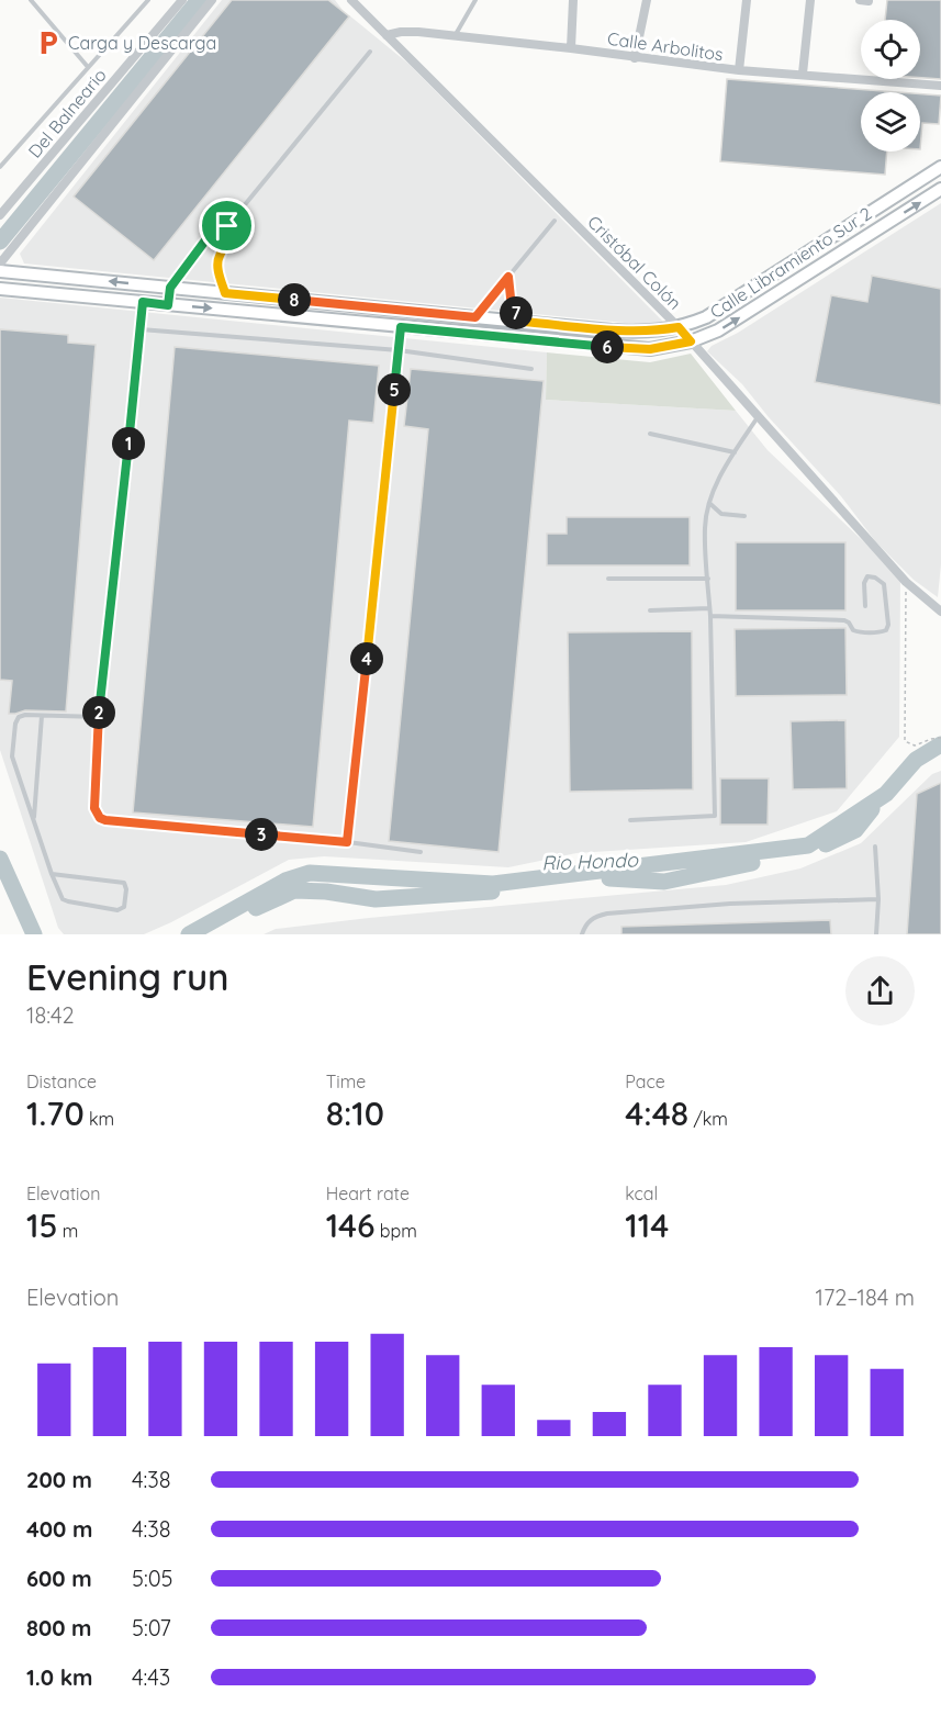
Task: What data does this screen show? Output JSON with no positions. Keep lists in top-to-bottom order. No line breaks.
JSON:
{"streets":{"main road":["Calle Libramiento Sur 2"],"street":["Calle Arbolitos","Del Balneario","Cristóbal Colón"]},"crossings":[["Calle Arbolitos","Cristóbal Colón"],["Cristóbal Colón","Calle Libramiento Sur 2"]],"water":["Rio Hondo"],"places":{"parking":["Carga y Descarga"]},"page":{"pins":["8","7","6","5","1","4","2","3"],"heading":["Evening run","18:42"],"stats":[["Distance","1.70 km"],["Time","8:10"],["Pace","4:48 /km"],["Elevation","15 m"],["Heart rate","146 bpm"],["kcal","114"]],"chart":["Elevation","172–184 m"],"list":[{"name":"200 m","note":"4:38"},{"name":"400 m","note":"4:38"},{"name":"600 m","note":"5:05"},{"name":"800 m","note":"5:07"},{"name":"1.0 km","note":"4:43"}]}}
